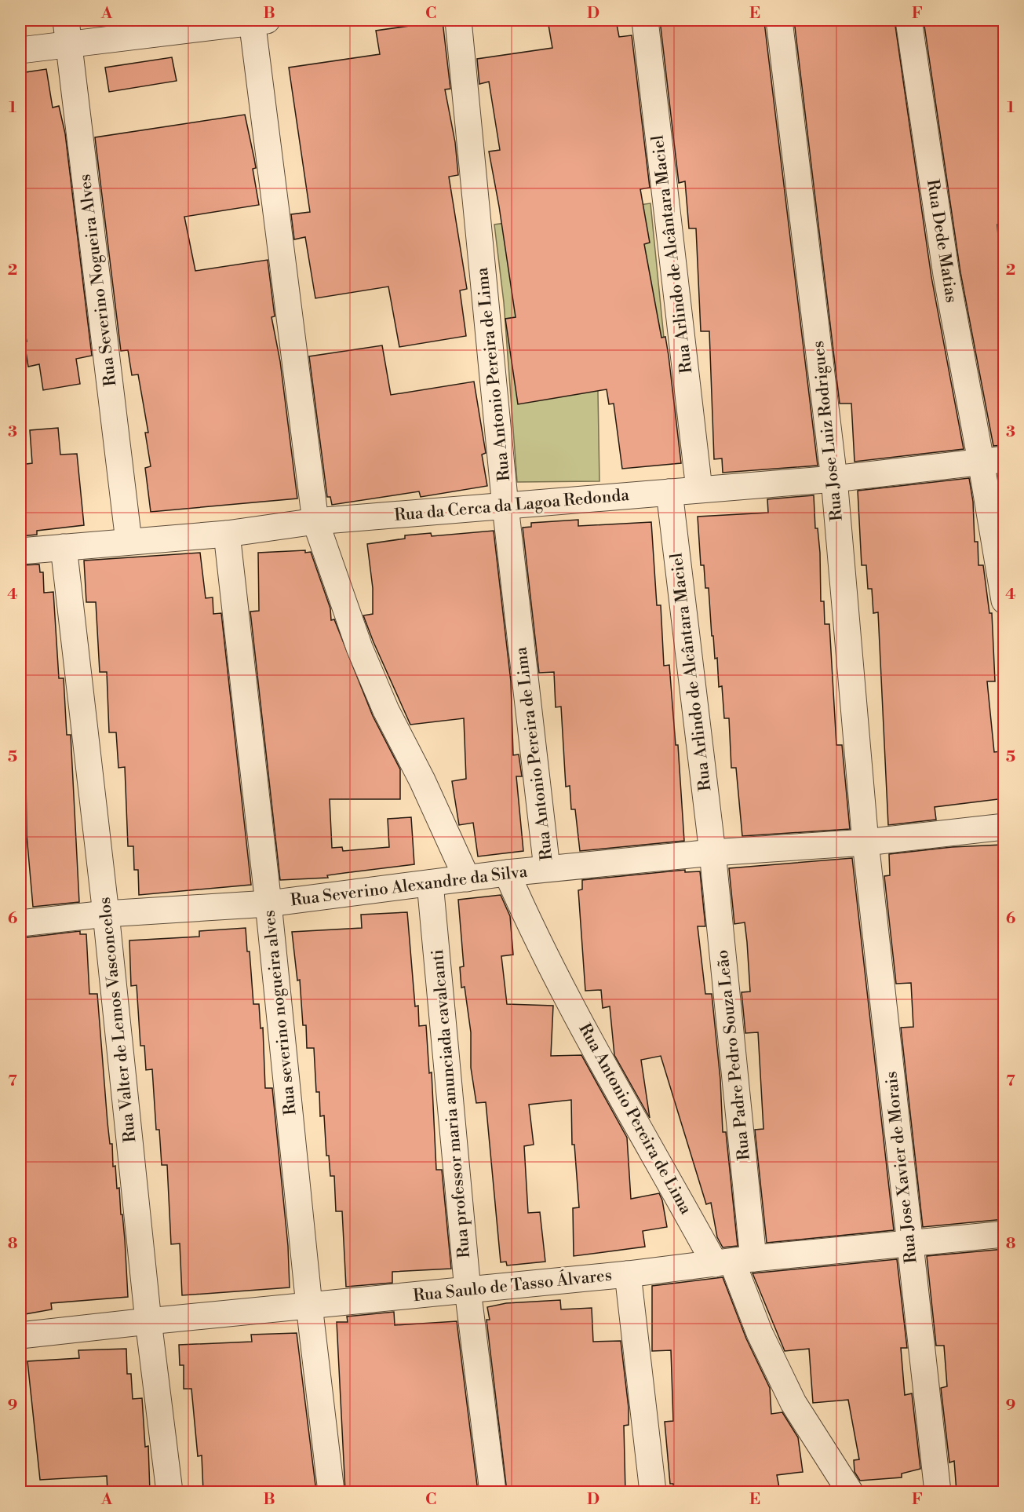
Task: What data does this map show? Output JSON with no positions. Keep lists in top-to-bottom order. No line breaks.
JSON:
{"streets":{"street":["Rua Dede Matias","Rua Arlindo de Alcântara Maciel","Rua Severino Nogueira Alves","Rua Antonio Pereira de Lima","Rua Jose Luiz Rodrigues","Rua da Cerca da Lagoa Redonda","Rua Severino Alexandre da Silva","Rua severino nogueira alves","Rua Valter de Lemos Vasconcelos","Rua Padre Pedro Souza Leão","Rua professor maria anunciada cavalcanti","Rua Jose Xavier de Morais","Rua Saulo de Tasso Álvares"]},"crossings":[["Rua Dede Matias","Rua da Cerca da Lagoa Redonda"],["Rua Arlindo de Alcântara Maciel","Rua da Cerca da Lagoa Redonda"],["Rua Arlindo de Alcântara Maciel","Rua Severino Alexandre da Silva"],["Rua Arlindo de Alcântara Maciel","Rua Padre Pedro Souza Leão"],["Rua Severino Nogueira Alves","Rua da Cerca da Lagoa Redonda"],["Rua Antonio Pereira de Lima","Rua da Cerca da Lagoa Redonda"],["Rua Antonio Pereira de Lima","Rua Severino Alexandre da Silva"],["Rua Antonio Pereira de Lima","Rua Padre Pedro Souza Leão"],["Rua Antonio Pereira de Lima","Rua Saulo de Tasso Álvares"],["Rua Jose Luiz Rodrigues","Rua da Cerca da Lagoa Redonda"],["Rua Jose Luiz Rodrigues","Rua Severino Alexandre da Silva"],["Rua Jose Luiz Rodrigues","Rua Jose Xavier de Morais"],["Rua da Cerca da Lagoa Redonda","Rua severino nogueira alves"],["Rua da Cerca da Lagoa Redonda","Rua Valter de Lemos Vasconcelos"],["Rua Severino Alexandre da Silva","Rua severino nogueira alves"],["Rua Severino Alexandre da Silva","Rua Valter de Lemos Vasconcelos"],["Rua Severino Alexandre da Silva","Rua Padre Pedro Souza Leão"],["Rua Severino Alexandre da Silva","Rua professor maria anunciada cavalcanti"],["Rua Severino Alexandre da Silva","Rua Jose Xavier de Morais"],["Rua severino nogueira alves","Rua Saulo de Tasso Álvares"],["Rua Valter de Lemos Vasconcelos","Rua Saulo de Tasso Álvares"],["Rua Padre Pedro Souza Leão","Rua Saulo de Tasso Álvares"],["Rua professor maria anunciada cavalcanti","Rua Saulo de Tasso Álvares"],["Rua Jose Xavier de Morais","Rua Saulo de Tasso Álvares"]],"grid":{"columns":["A","B","C","D","E","F"],"rows":["1","2","3","4","5","6","7","8","9"]}}
